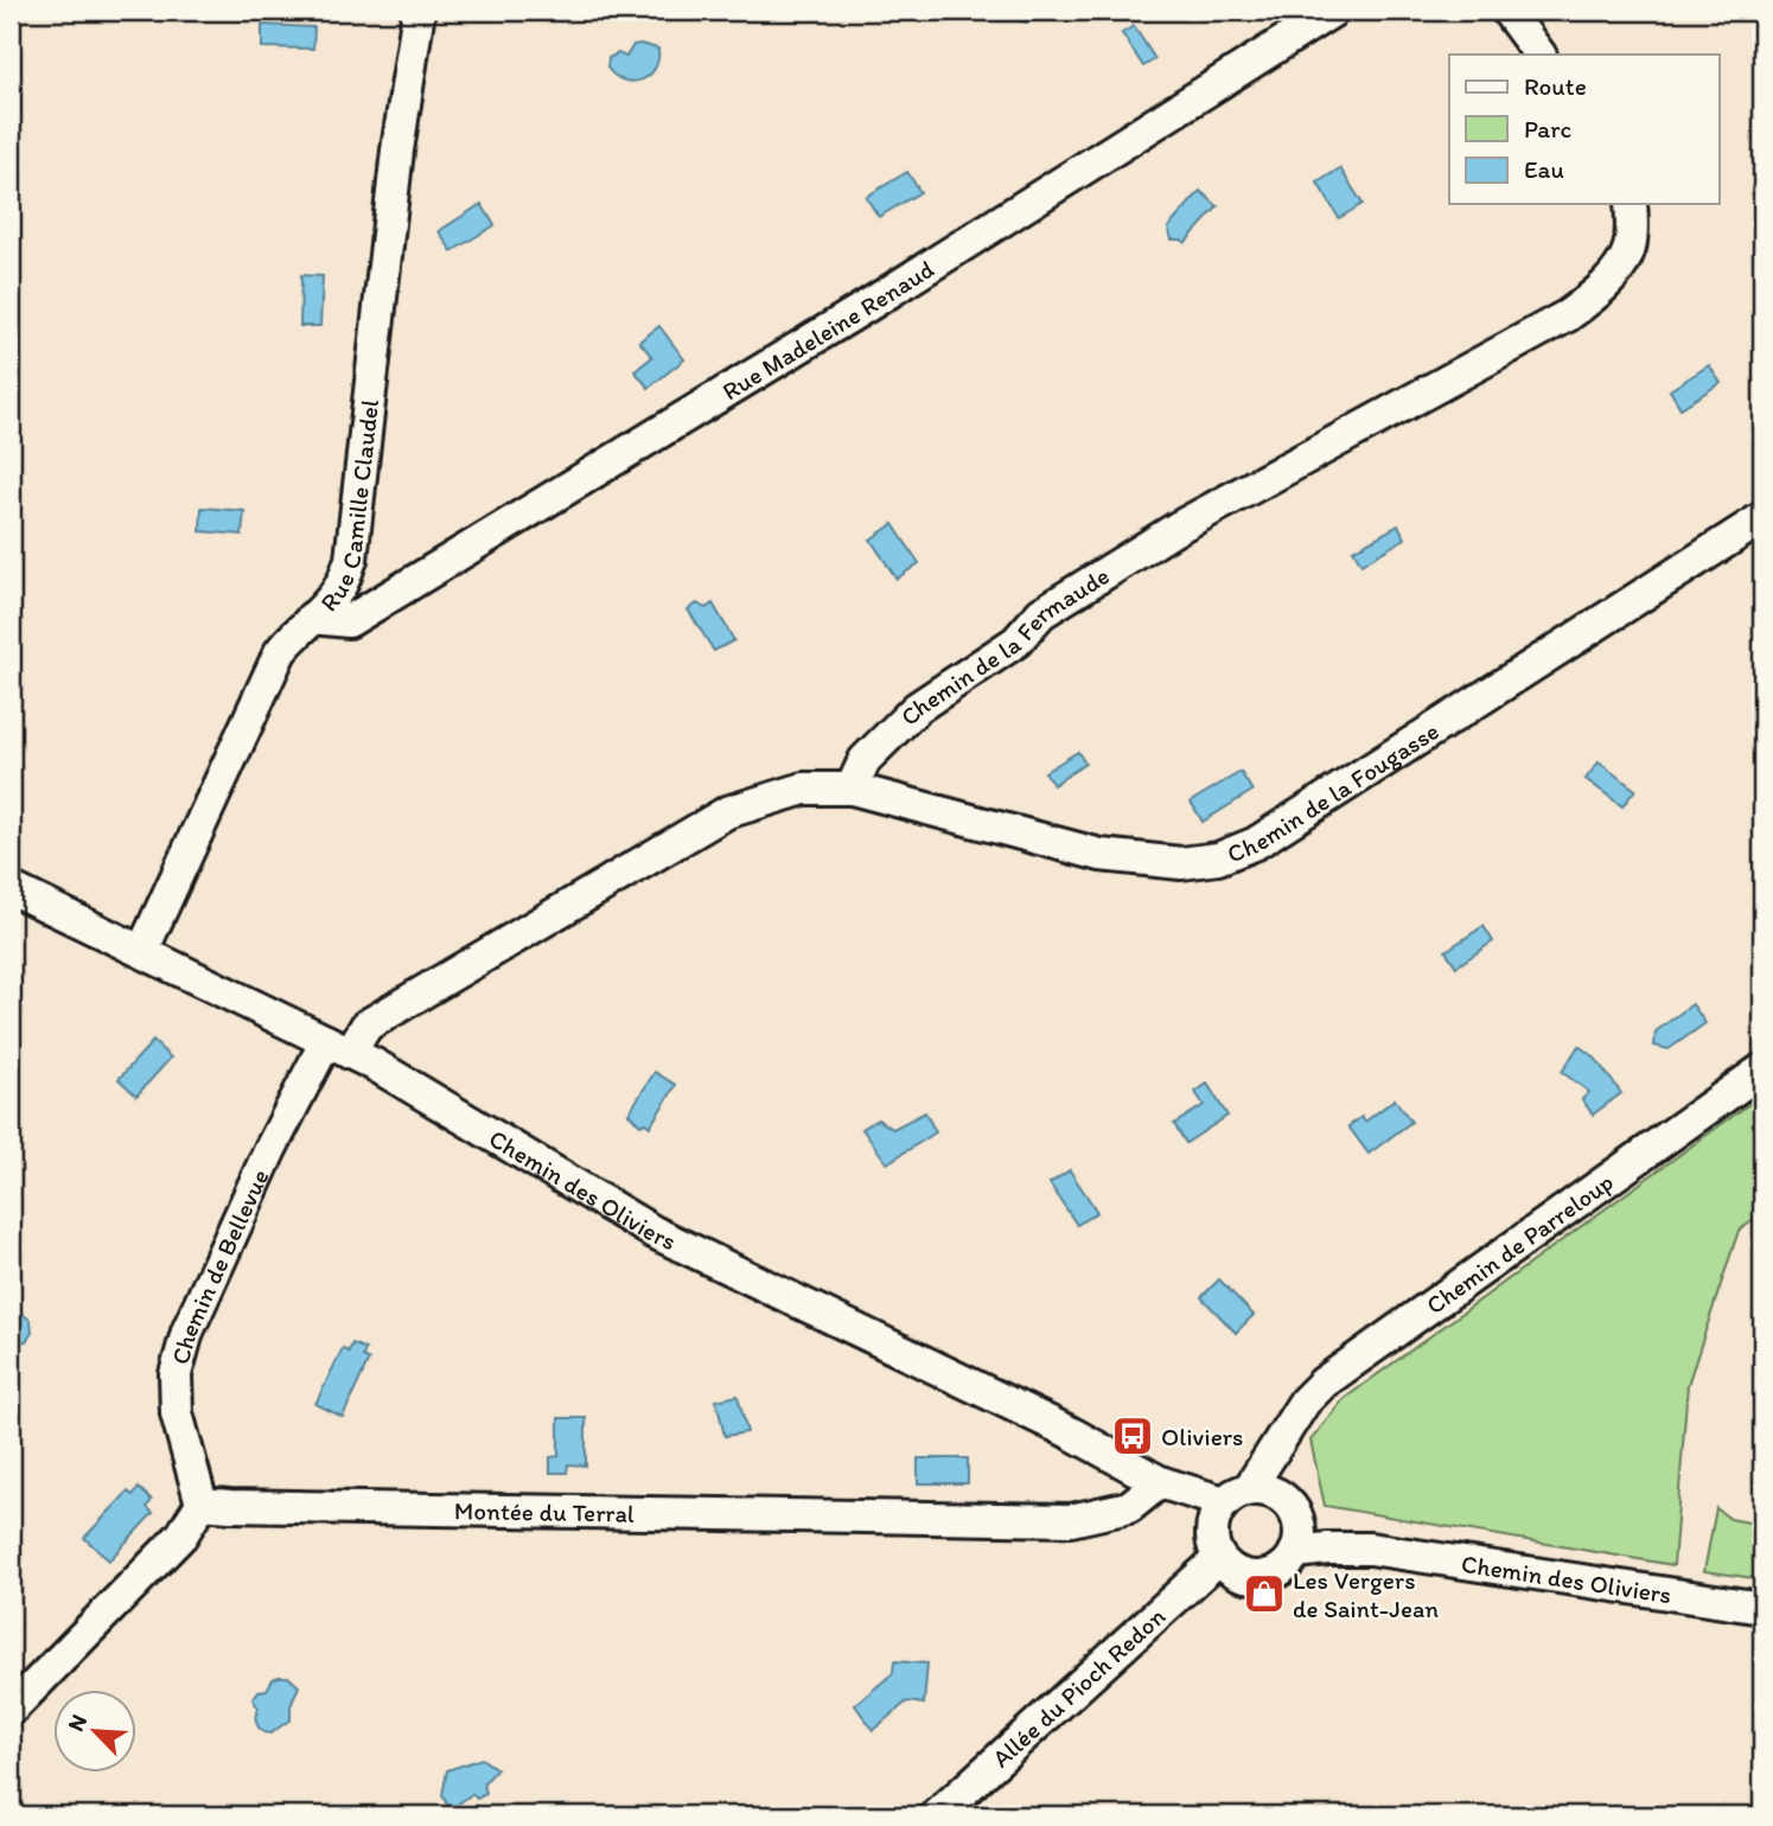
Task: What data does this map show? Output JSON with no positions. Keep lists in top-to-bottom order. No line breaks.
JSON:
{"streets":{"street":["Rue Madeleine Renaud","Rue Camille Claudel","Chemin de la Fermaude","Chemin de la Fougasse","Chemin des Oliviers","Chemin de Parreloup","Chemin de Bellevue","Montée du Terral","Allée du Pioch Redon"]},"crossings":[["Rue Madeleine Renaud","Rue Camille Claudel"],["Rue Camille Claudel","Chemin des Oliviers"],["Chemin de la Fermaude","Chemin de la Fougasse"],["Chemin des Oliviers","Chemin de Parreloup"],["Chemin des Oliviers","Chemin de Bellevue"],["Chemin des Oliviers","Montée du Terral"],["Chemin des Oliviers","Allée du Pioch Redon"],["Chemin de Parreloup","Allée du Pioch Redon"],["Chemin de Bellevue","Montée du Terral"]],"places":{"bus stop":["Oliviers"],"shop":["Les Vergers de Saint-Jean"]},"legend":["Route","Parc","Eau"],"north":"top left"}
